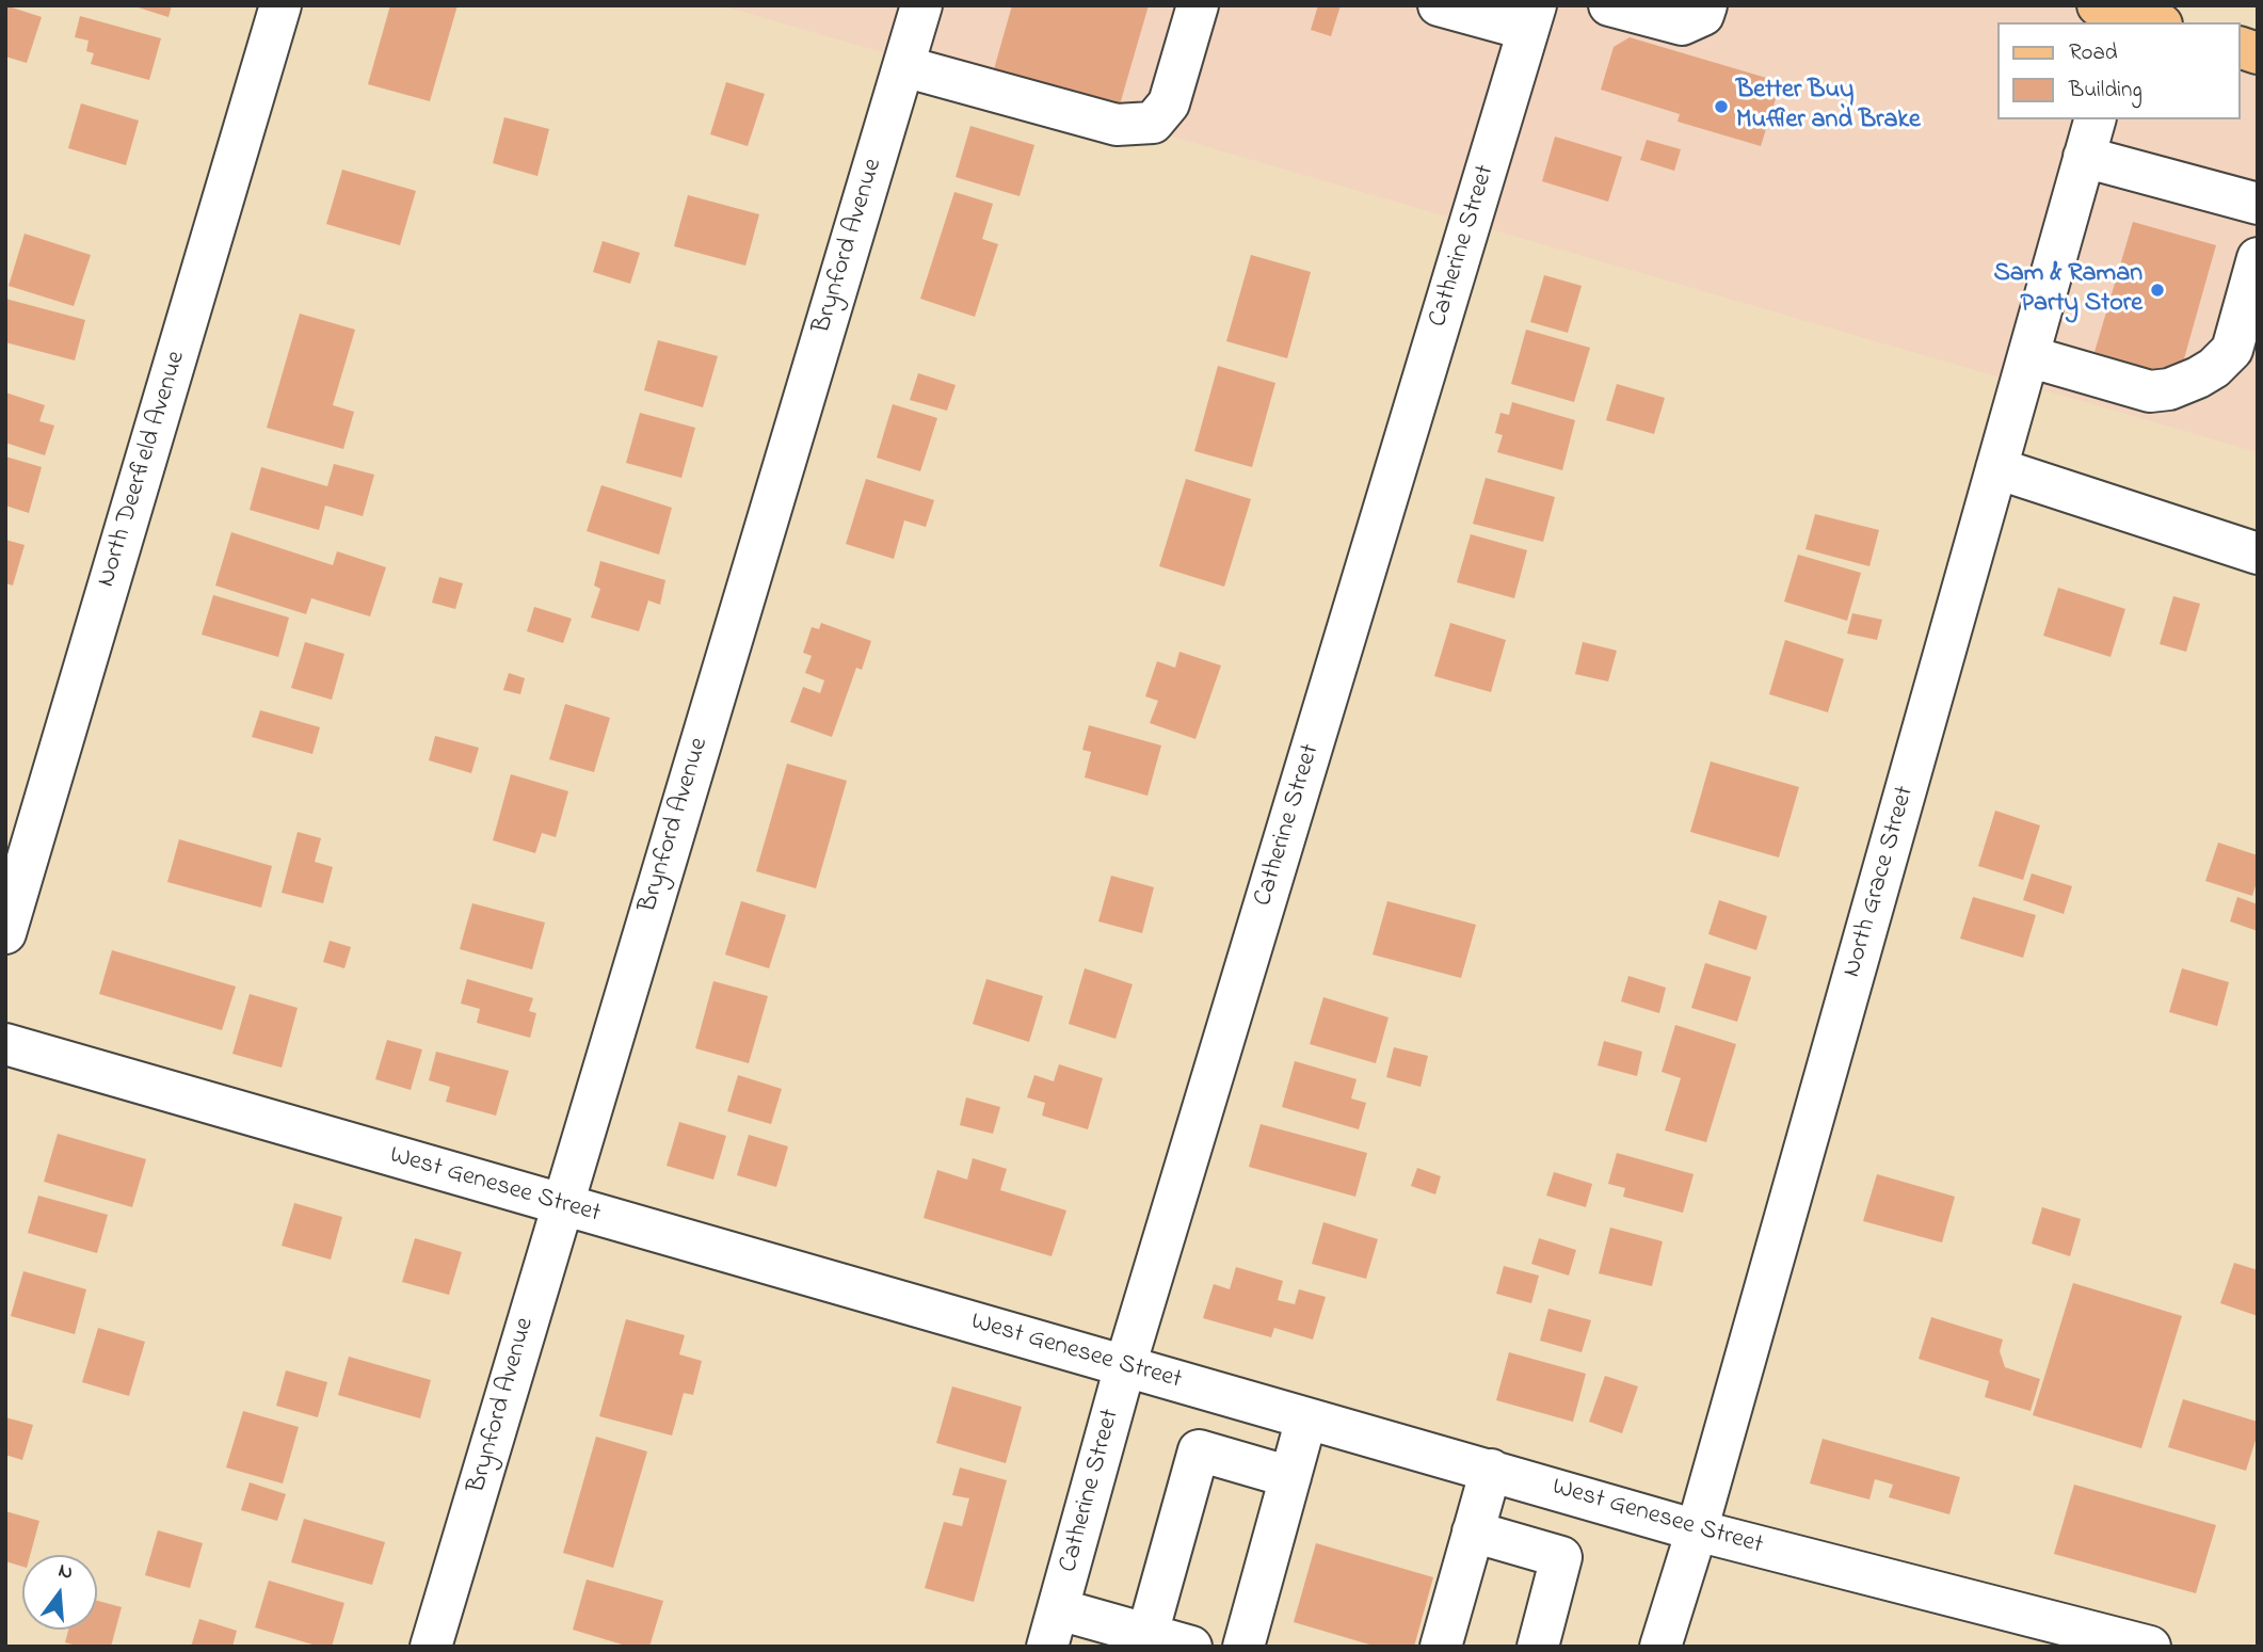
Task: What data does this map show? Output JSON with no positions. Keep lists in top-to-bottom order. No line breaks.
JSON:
{"streets":{"street":["Brynford Avenue","Catherine Street","North Deerfield Avenue","North Grace Street","West Genesee Street"]},"crossings":[["Brynford Avenue","West Genesee Street"],["Catherine Street","West Genesee Street"],["North Grace Street","West Genesee Street"]],"places":["Better Buy Muffler and Brake","Sam & Raman Party Store"],"legend":["Road","Building"],"north":"top"}
